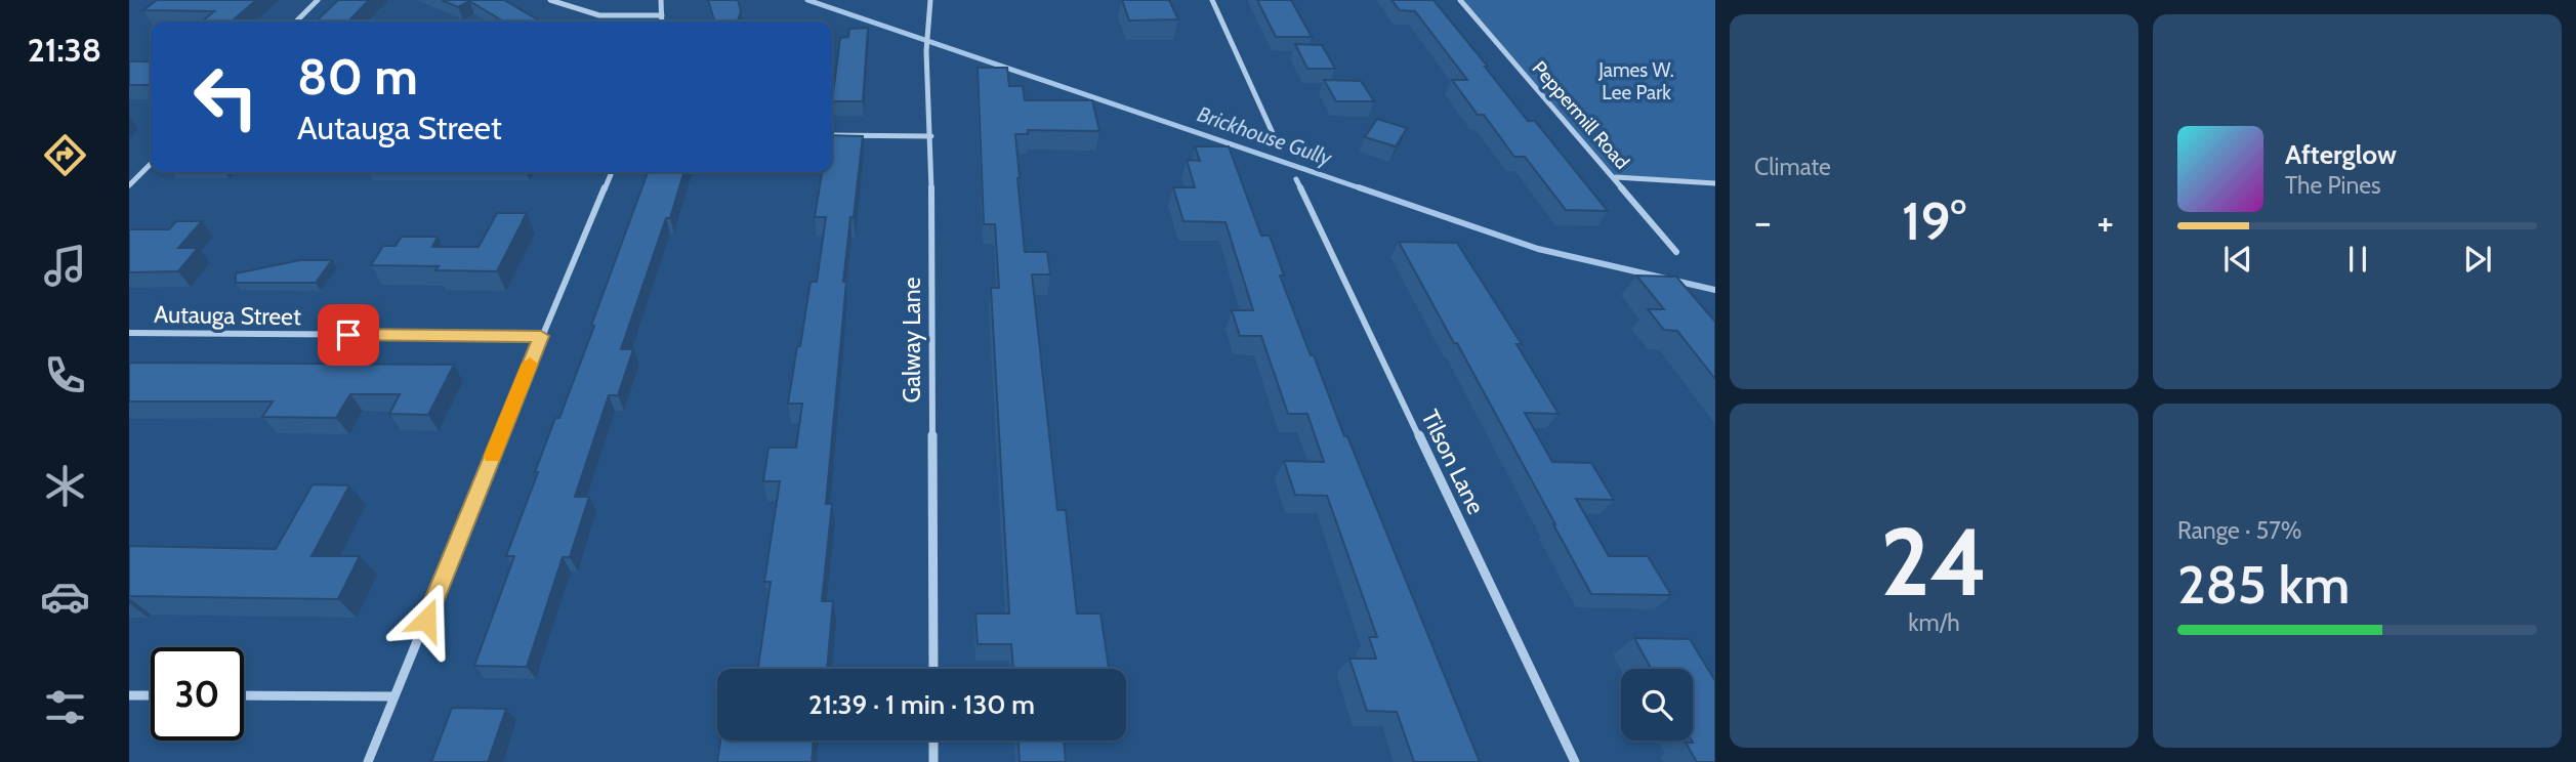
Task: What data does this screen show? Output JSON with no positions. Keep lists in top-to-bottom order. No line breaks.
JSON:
{"streets":{"street":["Peppermill Road","Autauga Street","Galway Lane","Tilson Lane"]},"water":["Brickhouse Gully"],"parks":["James W. Lee Park"],"page":{"tabs":"21:38","tile":["Climate",["24","km/h"],["Range · 57%","285 km"]],"turn":["80 m","Autauga Street"],"song":["Afterglow","The Pines"],"heat":["−","19°","+"],"limit":"30","trip":"21:39 · 1 min · 130 m"}}
